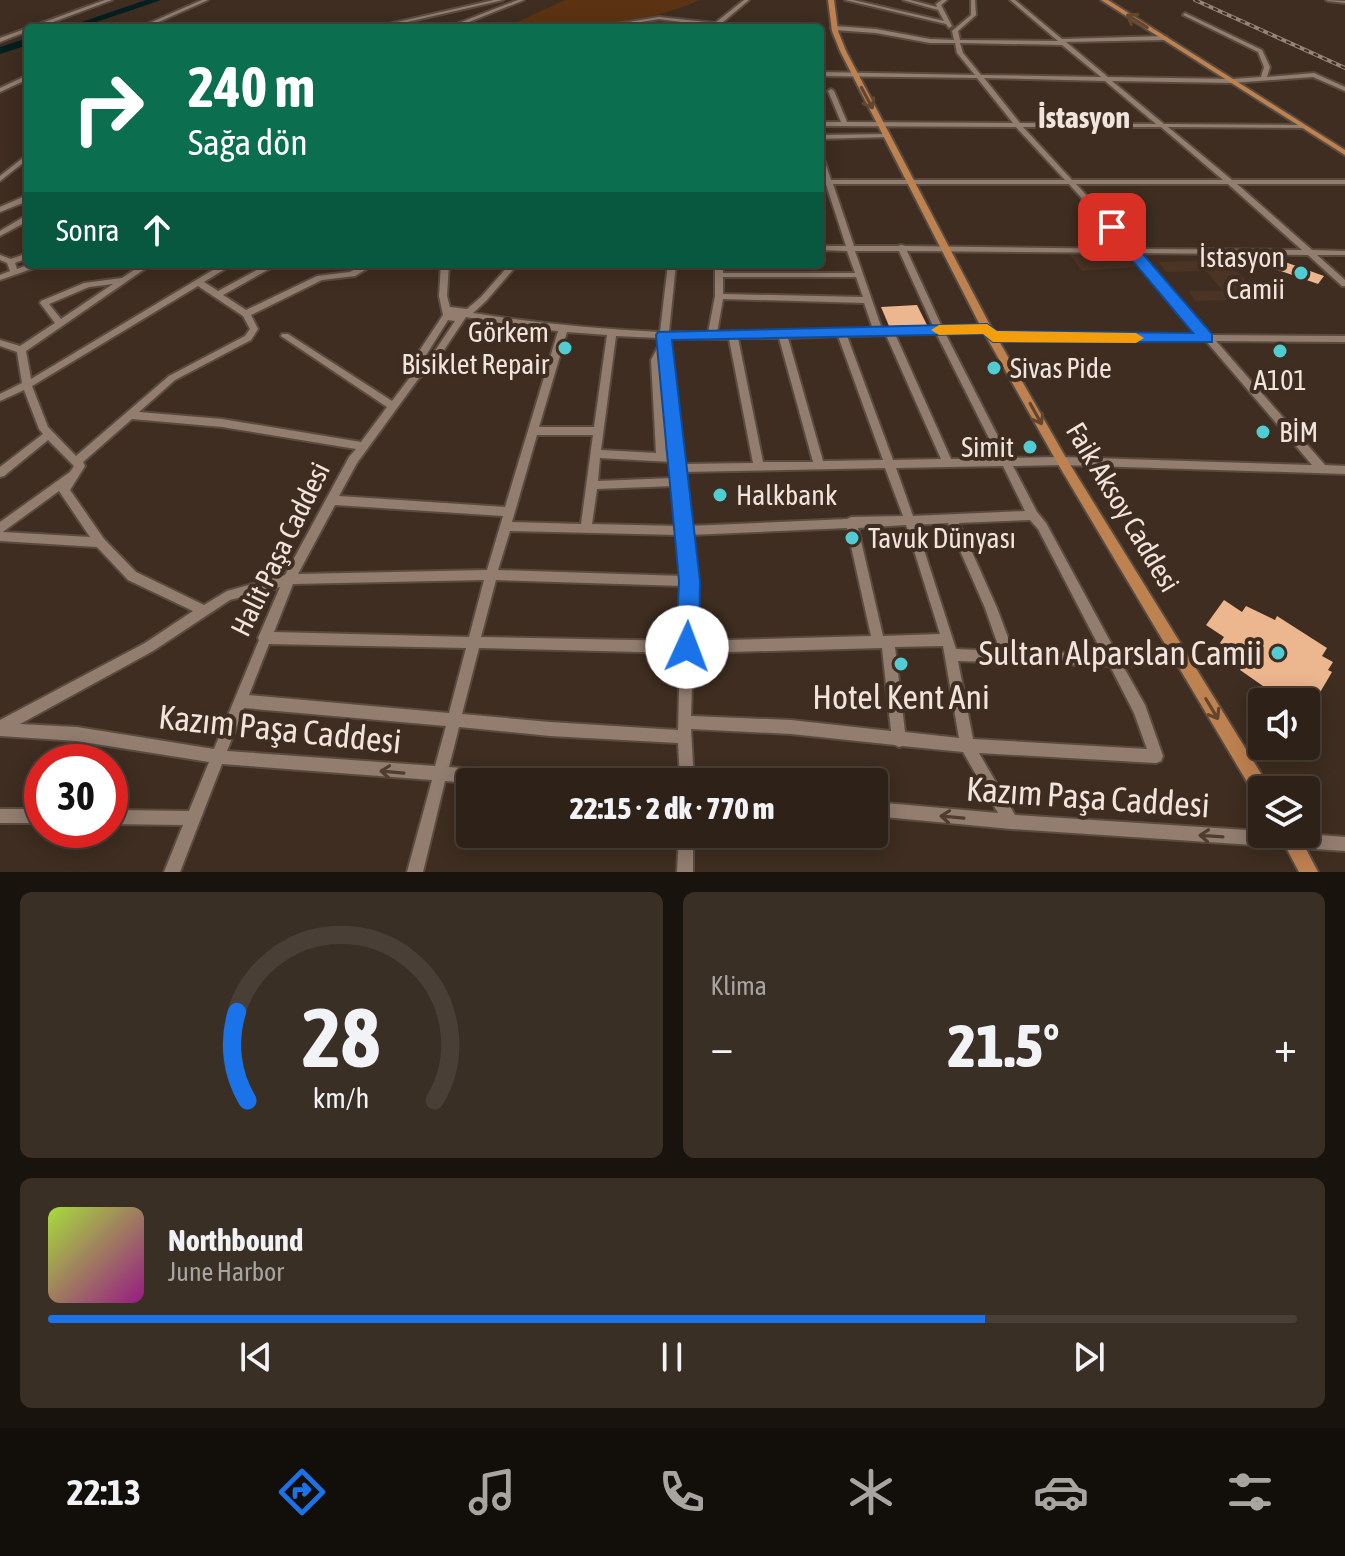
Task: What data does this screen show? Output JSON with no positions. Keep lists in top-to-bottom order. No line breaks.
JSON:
{"streets":{"main road":["Faik Aksoy Caddesi"],"street":["Halit Paşa Caddesi","Kazım Paşa Caddesi"]},"crossings":[["Halit Paşa Caddesi","Kazım Paşa Caddesi"]],"one_way":["Faik Aksoy Caddesi"],"districts":["İstasyon"],"places":["İstasyon Camii","Görkem Bisiklet Repair","A101","Sivas Pide","BİM","Simit","Halkbank","Tavuk Dünyası","Sultan Alparslan Camii","Hotel Kent Ani"],"page":{"turn":["240 m","Sağa dön"],"then":"Sonra","limit":"30","trip":"22:15 · 2 dk · 770 m","tile":"Klima","heat":["−","21.5°","+"],"song":["Northbound","June Harbor"],"tabs":"22:13","gauge":["28","km/h"]}}
